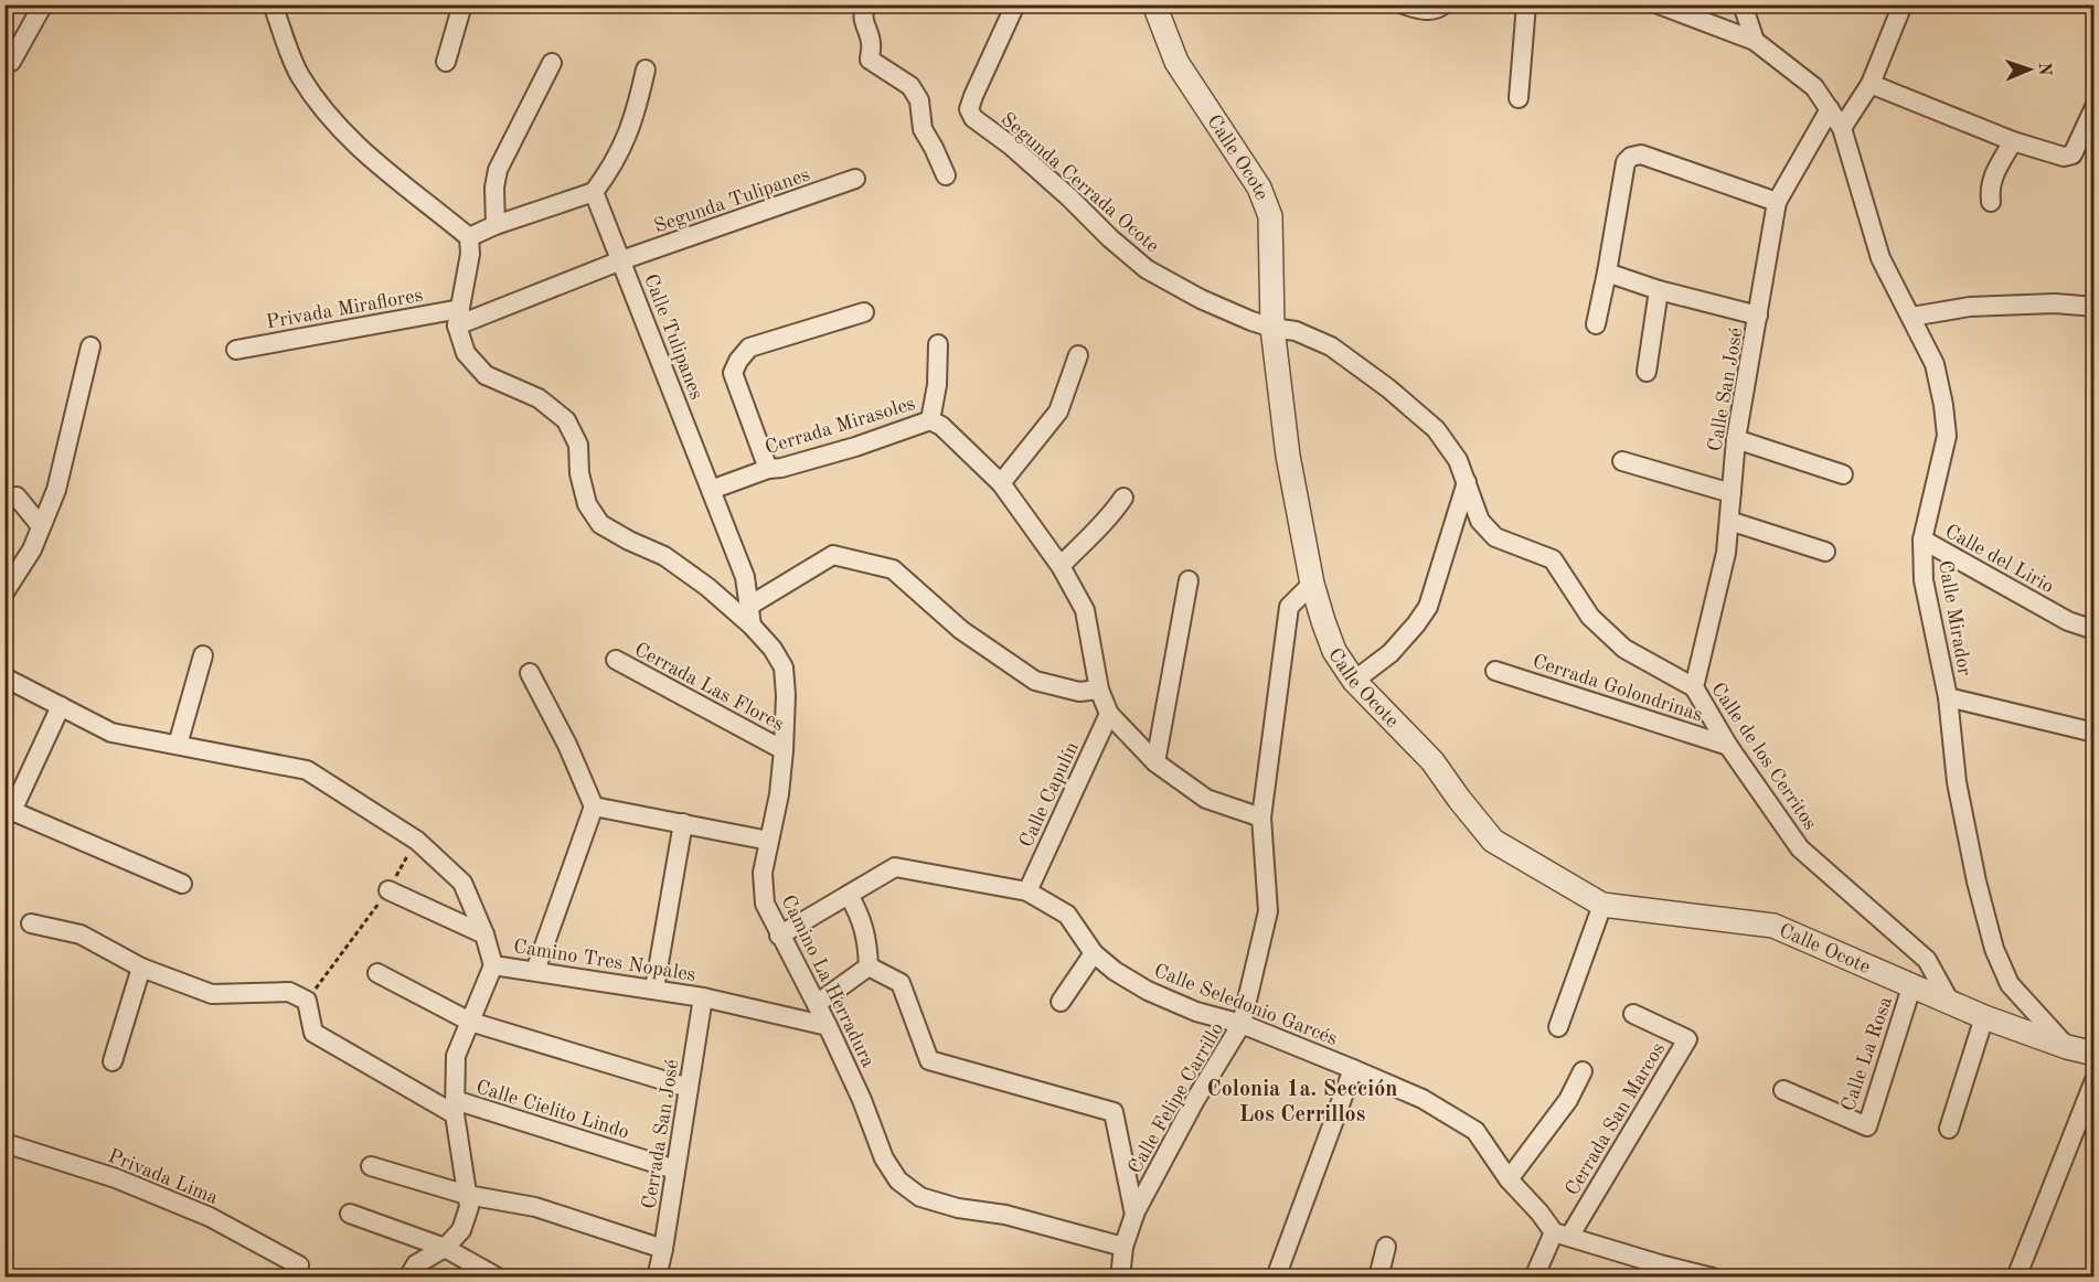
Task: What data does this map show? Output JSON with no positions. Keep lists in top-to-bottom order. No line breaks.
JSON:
{"streets":{"street":["Calle Ocote","Segunda Cerrada Ocote","Segunda Tulipanes","Privada Miraflores","Calle Tulipanes","Calle San José","Cerrada Mirasoles","Calle del Lirio","Calle Mirador","Cerrada Las Flores","Cerrada Golondrinas","Calle de los Cerritos","Calle Capulín","Camino Tres Nopales","Camino La Herradura","Calle Seledonio Garcés","Calle La Rosa","Calle Felipe Carrillo","Calle Cielito Lindo","Cerrada San Marcos","Cerrada San José","Privada Lima"]},"crossings":[["Calle Ocote","Segunda Cerrada Ocote"],["Calle Ocote","Calle Mirador"],["Calle Ocote","Calle de los Cerritos"],["Calle Ocote","Calle La Rosa"],["Calle Ocote","Calle Felipe Carrillo"],["Segunda Cerrada Ocote","Calle de los Cerritos"],["Segunda Tulipanes","Privada Miraflores"],["Segunda Tulipanes","Calle Tulipanes"],["Segunda Tulipanes","Camino La Herradura"],["Privada Miraflores","Camino La Herradura"],["Calle Tulipanes","Cerrada Mirasoles"],["Calle Tulipanes","Camino La Herradura"],["Calle San José","Calle de los Cerritos"],["Cerrada Mirasoles","Calle Capulín"],["Calle del Lirio","Calle Mirador"],["Cerrada Las Flores","Camino La Herradura"],["Cerrada Golondrinas","Calle de los Cerritos"],["Calle Capulín","Calle Seledonio Garcés"],["Camino Tres Nopales","Camino La Herradura"],["Camino Tres Nopales","Cerrada San José"],["Camino La Herradura","Calle Seledonio Garcés"],["Camino La Herradura","Calle Felipe Carrillo"],["Calle Seledonio Garcés","Calle Felipe Carrillo"],["Calle Seledonio Garcés","Cerrada San Marcos"],["Calle Cielito Lindo","Cerrada San José"]],"districts":["Colonia 1a. Sección Los Cerrillos"],"north":"right"}
